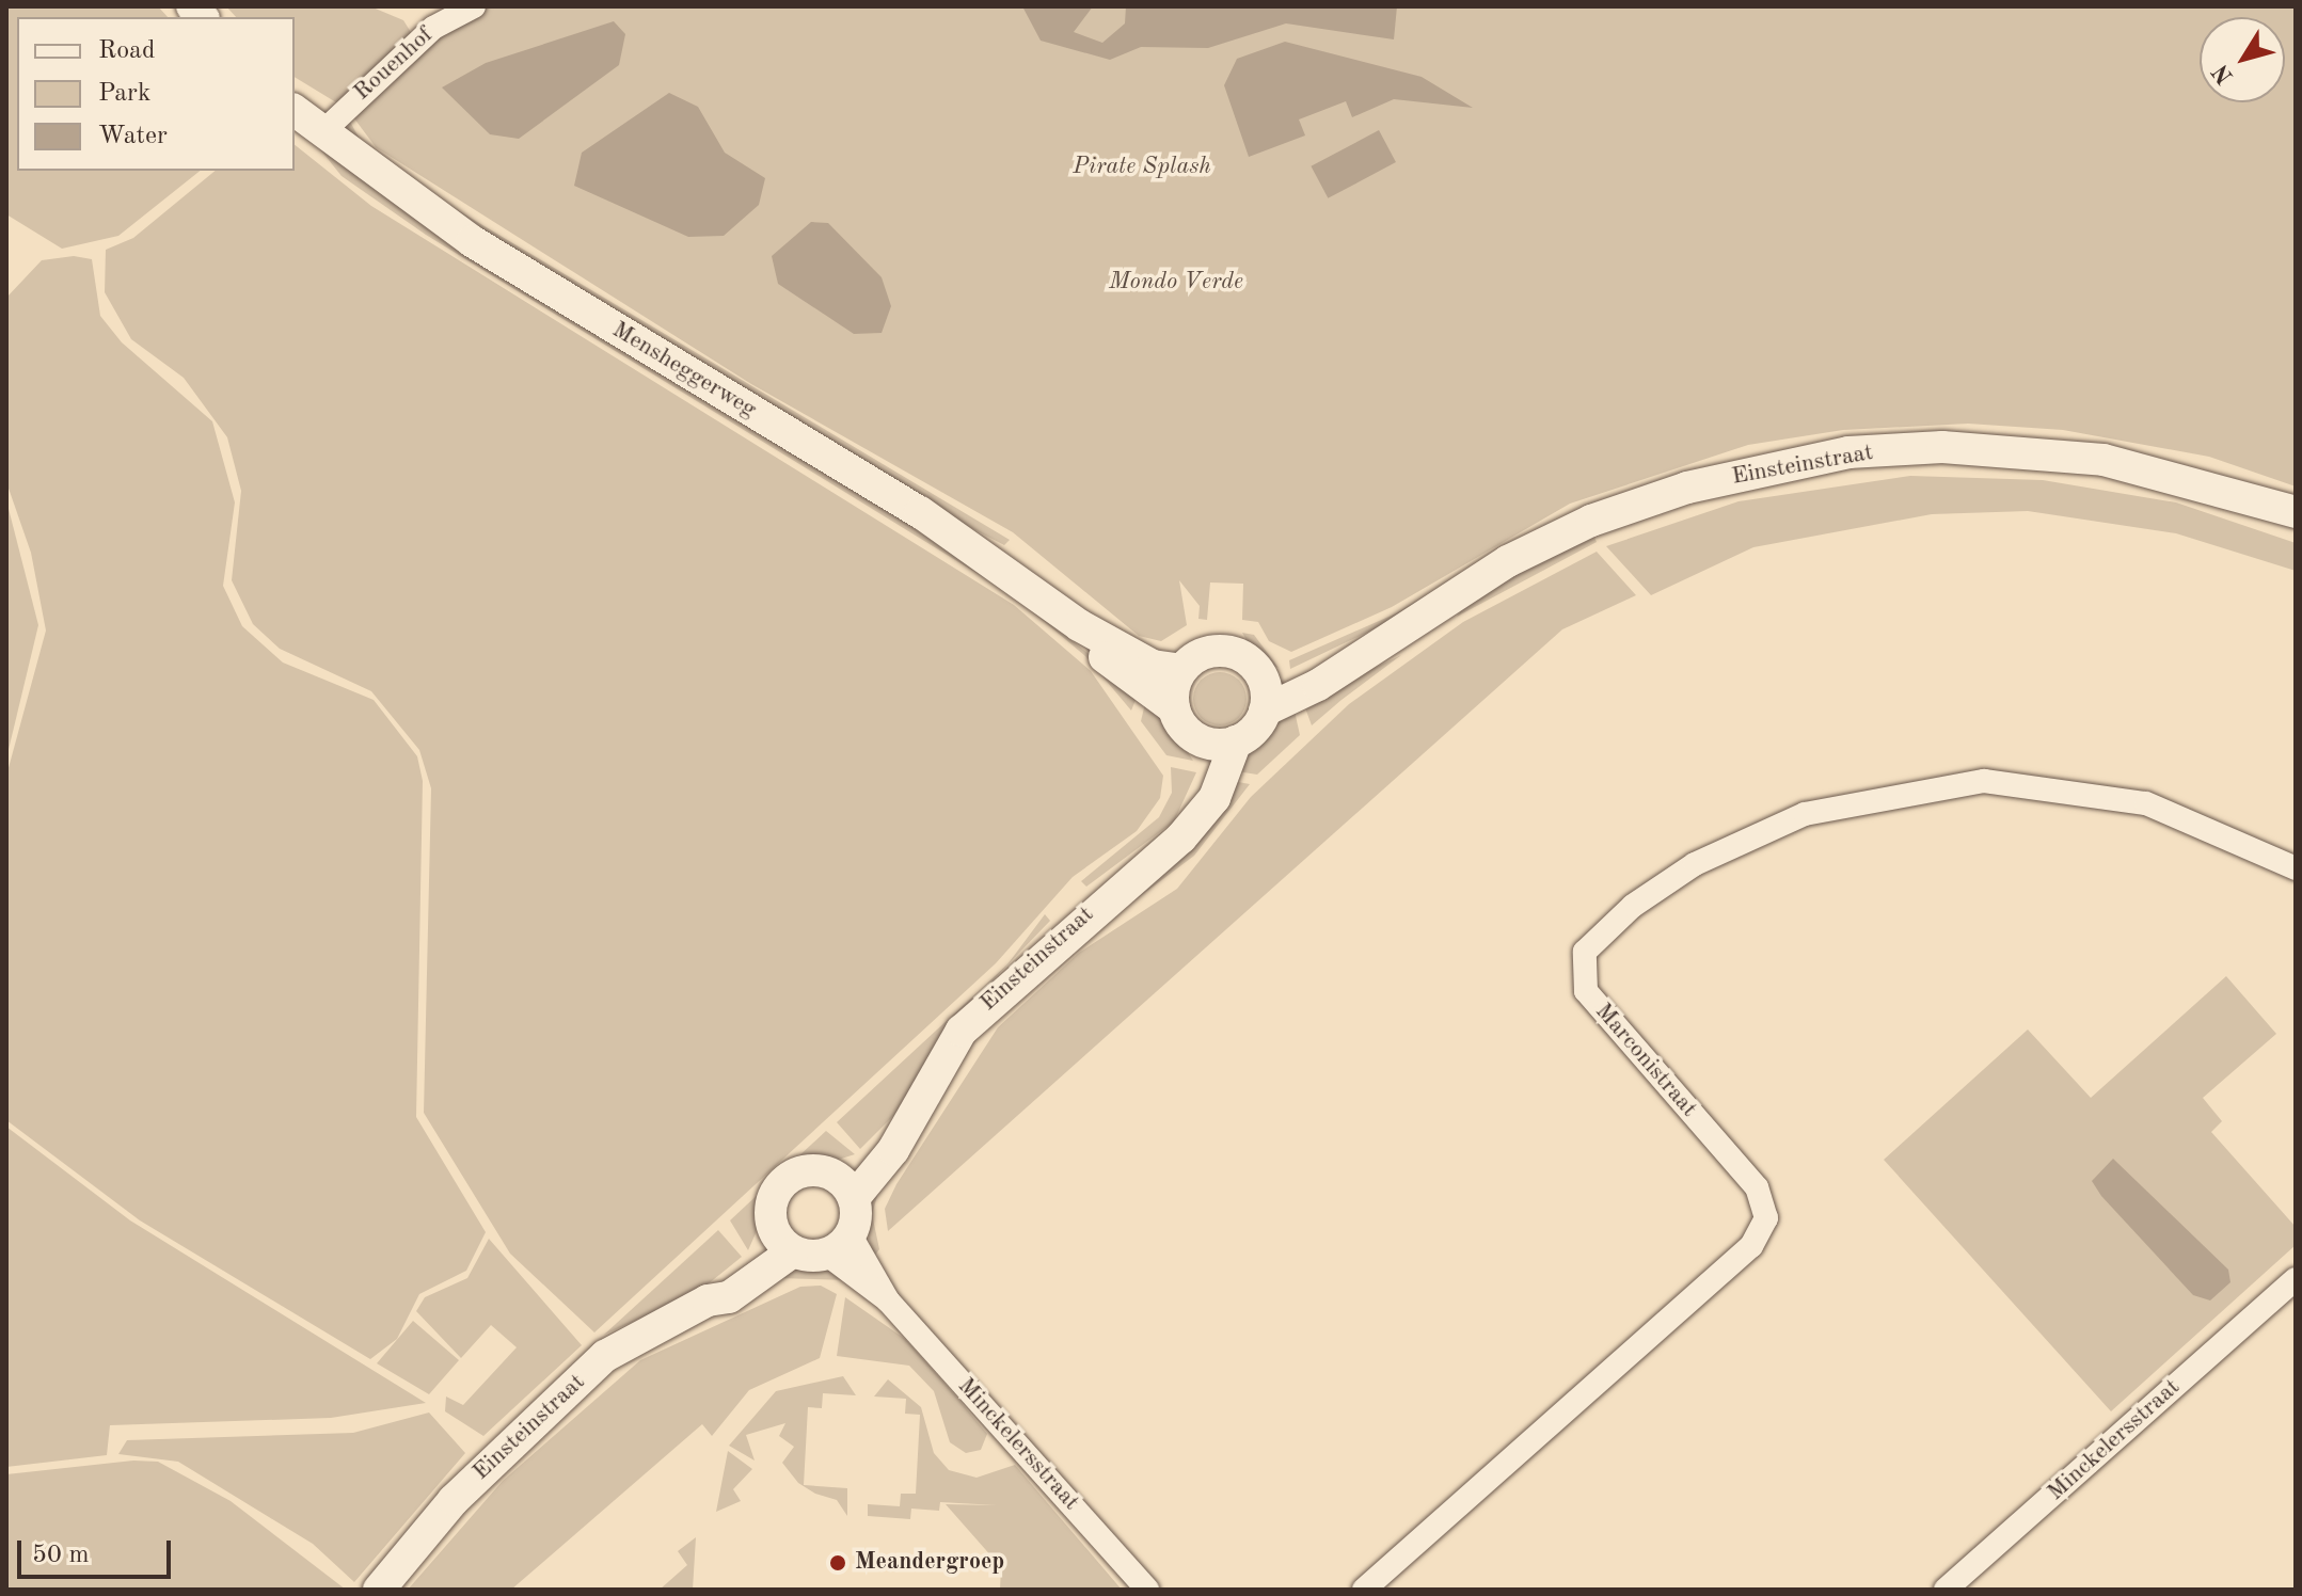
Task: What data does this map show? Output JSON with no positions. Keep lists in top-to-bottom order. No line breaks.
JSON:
{"streets":{"main road":["Mensheggerweg","Einsteinstraat"],"street":["Rouenhof","Marconistraat","Minckelersstraat"]},"crossings":[["Rouenhof","Mensheggerweg"],["Mensheggerweg","Einsteinstraat"],["Einsteinstraat","Minckelersstraat"]],"parks":["Pirate Splash","Mondo Verde"],"places":["Meandergroep"],"legend":["Road","Park","Water"],"scale_bar":"50 m","north":"bottom left"}
